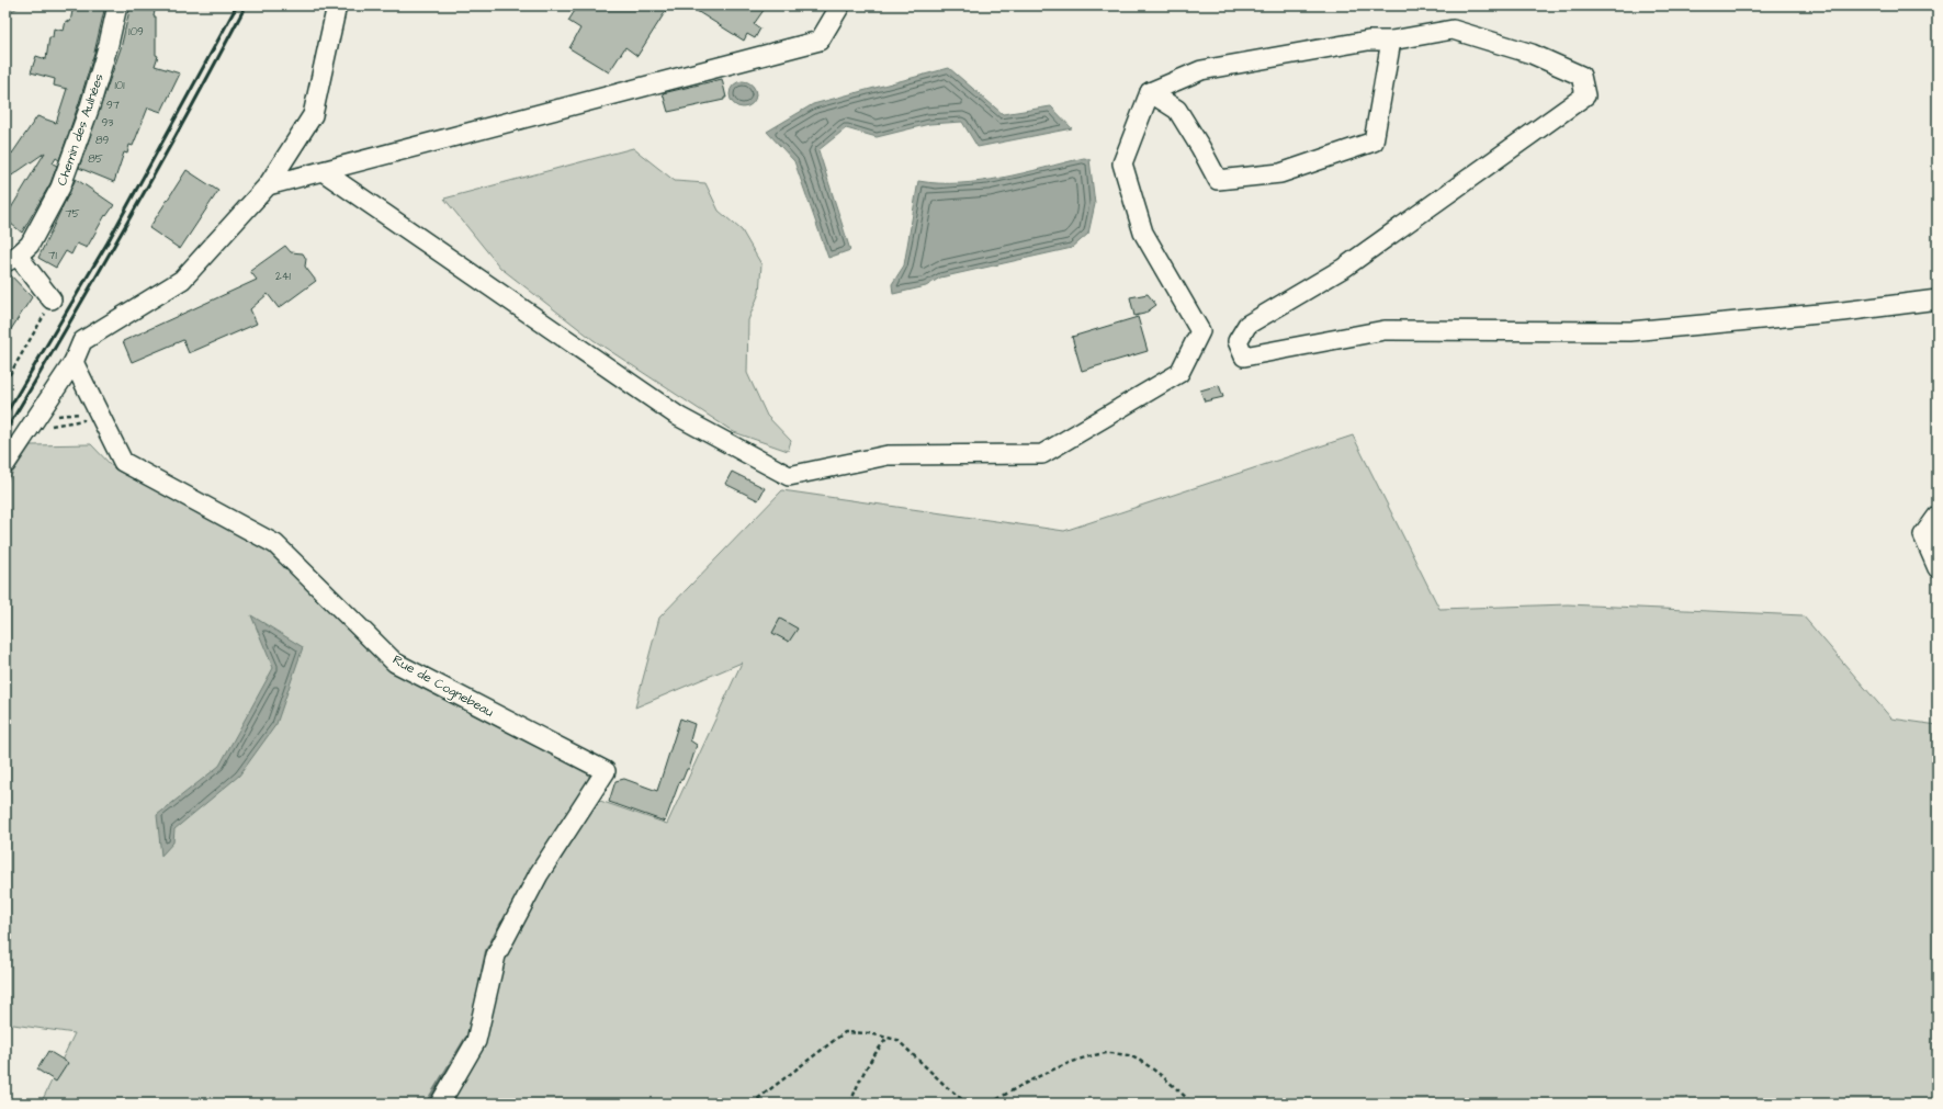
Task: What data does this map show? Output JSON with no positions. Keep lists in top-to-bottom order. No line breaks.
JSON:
{"streets":{"street":["Chemin des Aulnées","Rue de Cognebeau"]},"house_numbers":["109","101","97","93","89","85","75","71","241"]}
